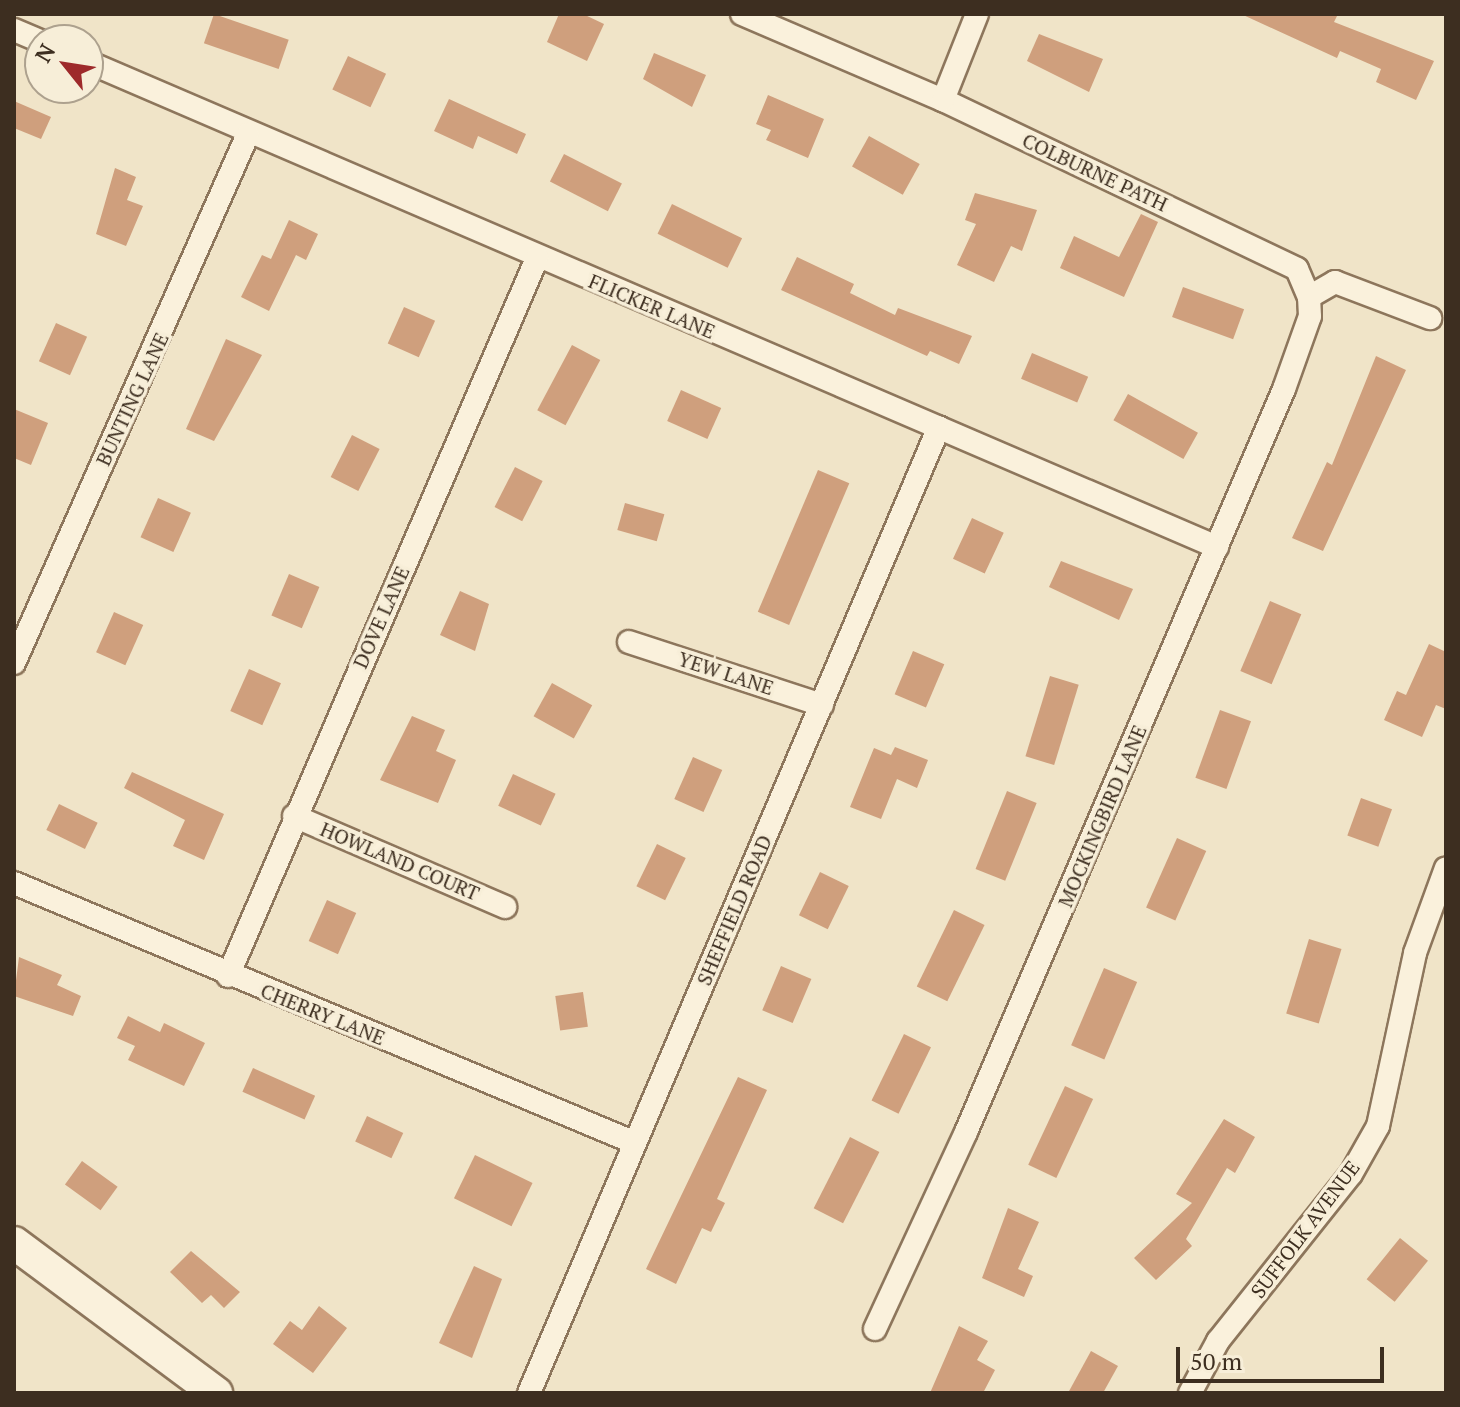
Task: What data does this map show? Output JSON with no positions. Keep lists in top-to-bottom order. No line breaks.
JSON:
{"streets":{"street":["COLBURNE PATH","FLICKER LANE","BUNTING LANE","DOVE LANE","YEW LANE","MOCKINGBIRD LANE","HOWLAND COURT","SHEFFIELD ROAD","CHERRY LANE","SUFFOLK AVENUE"]},"crossings":[["COLBURNE PATH","MOCKINGBIRD LANE"],["FLICKER LANE","BUNTING LANE"],["FLICKER LANE","DOVE LANE"],["FLICKER LANE","MOCKINGBIRD LANE"],["FLICKER LANE","SHEFFIELD ROAD"],["DOVE LANE","HOWLAND COURT"],["DOVE LANE","CHERRY LANE"],["YEW LANE","SHEFFIELD ROAD"],["SHEFFIELD ROAD","CHERRY LANE"]],"scale_bar":"50 m","north":"top left"}
